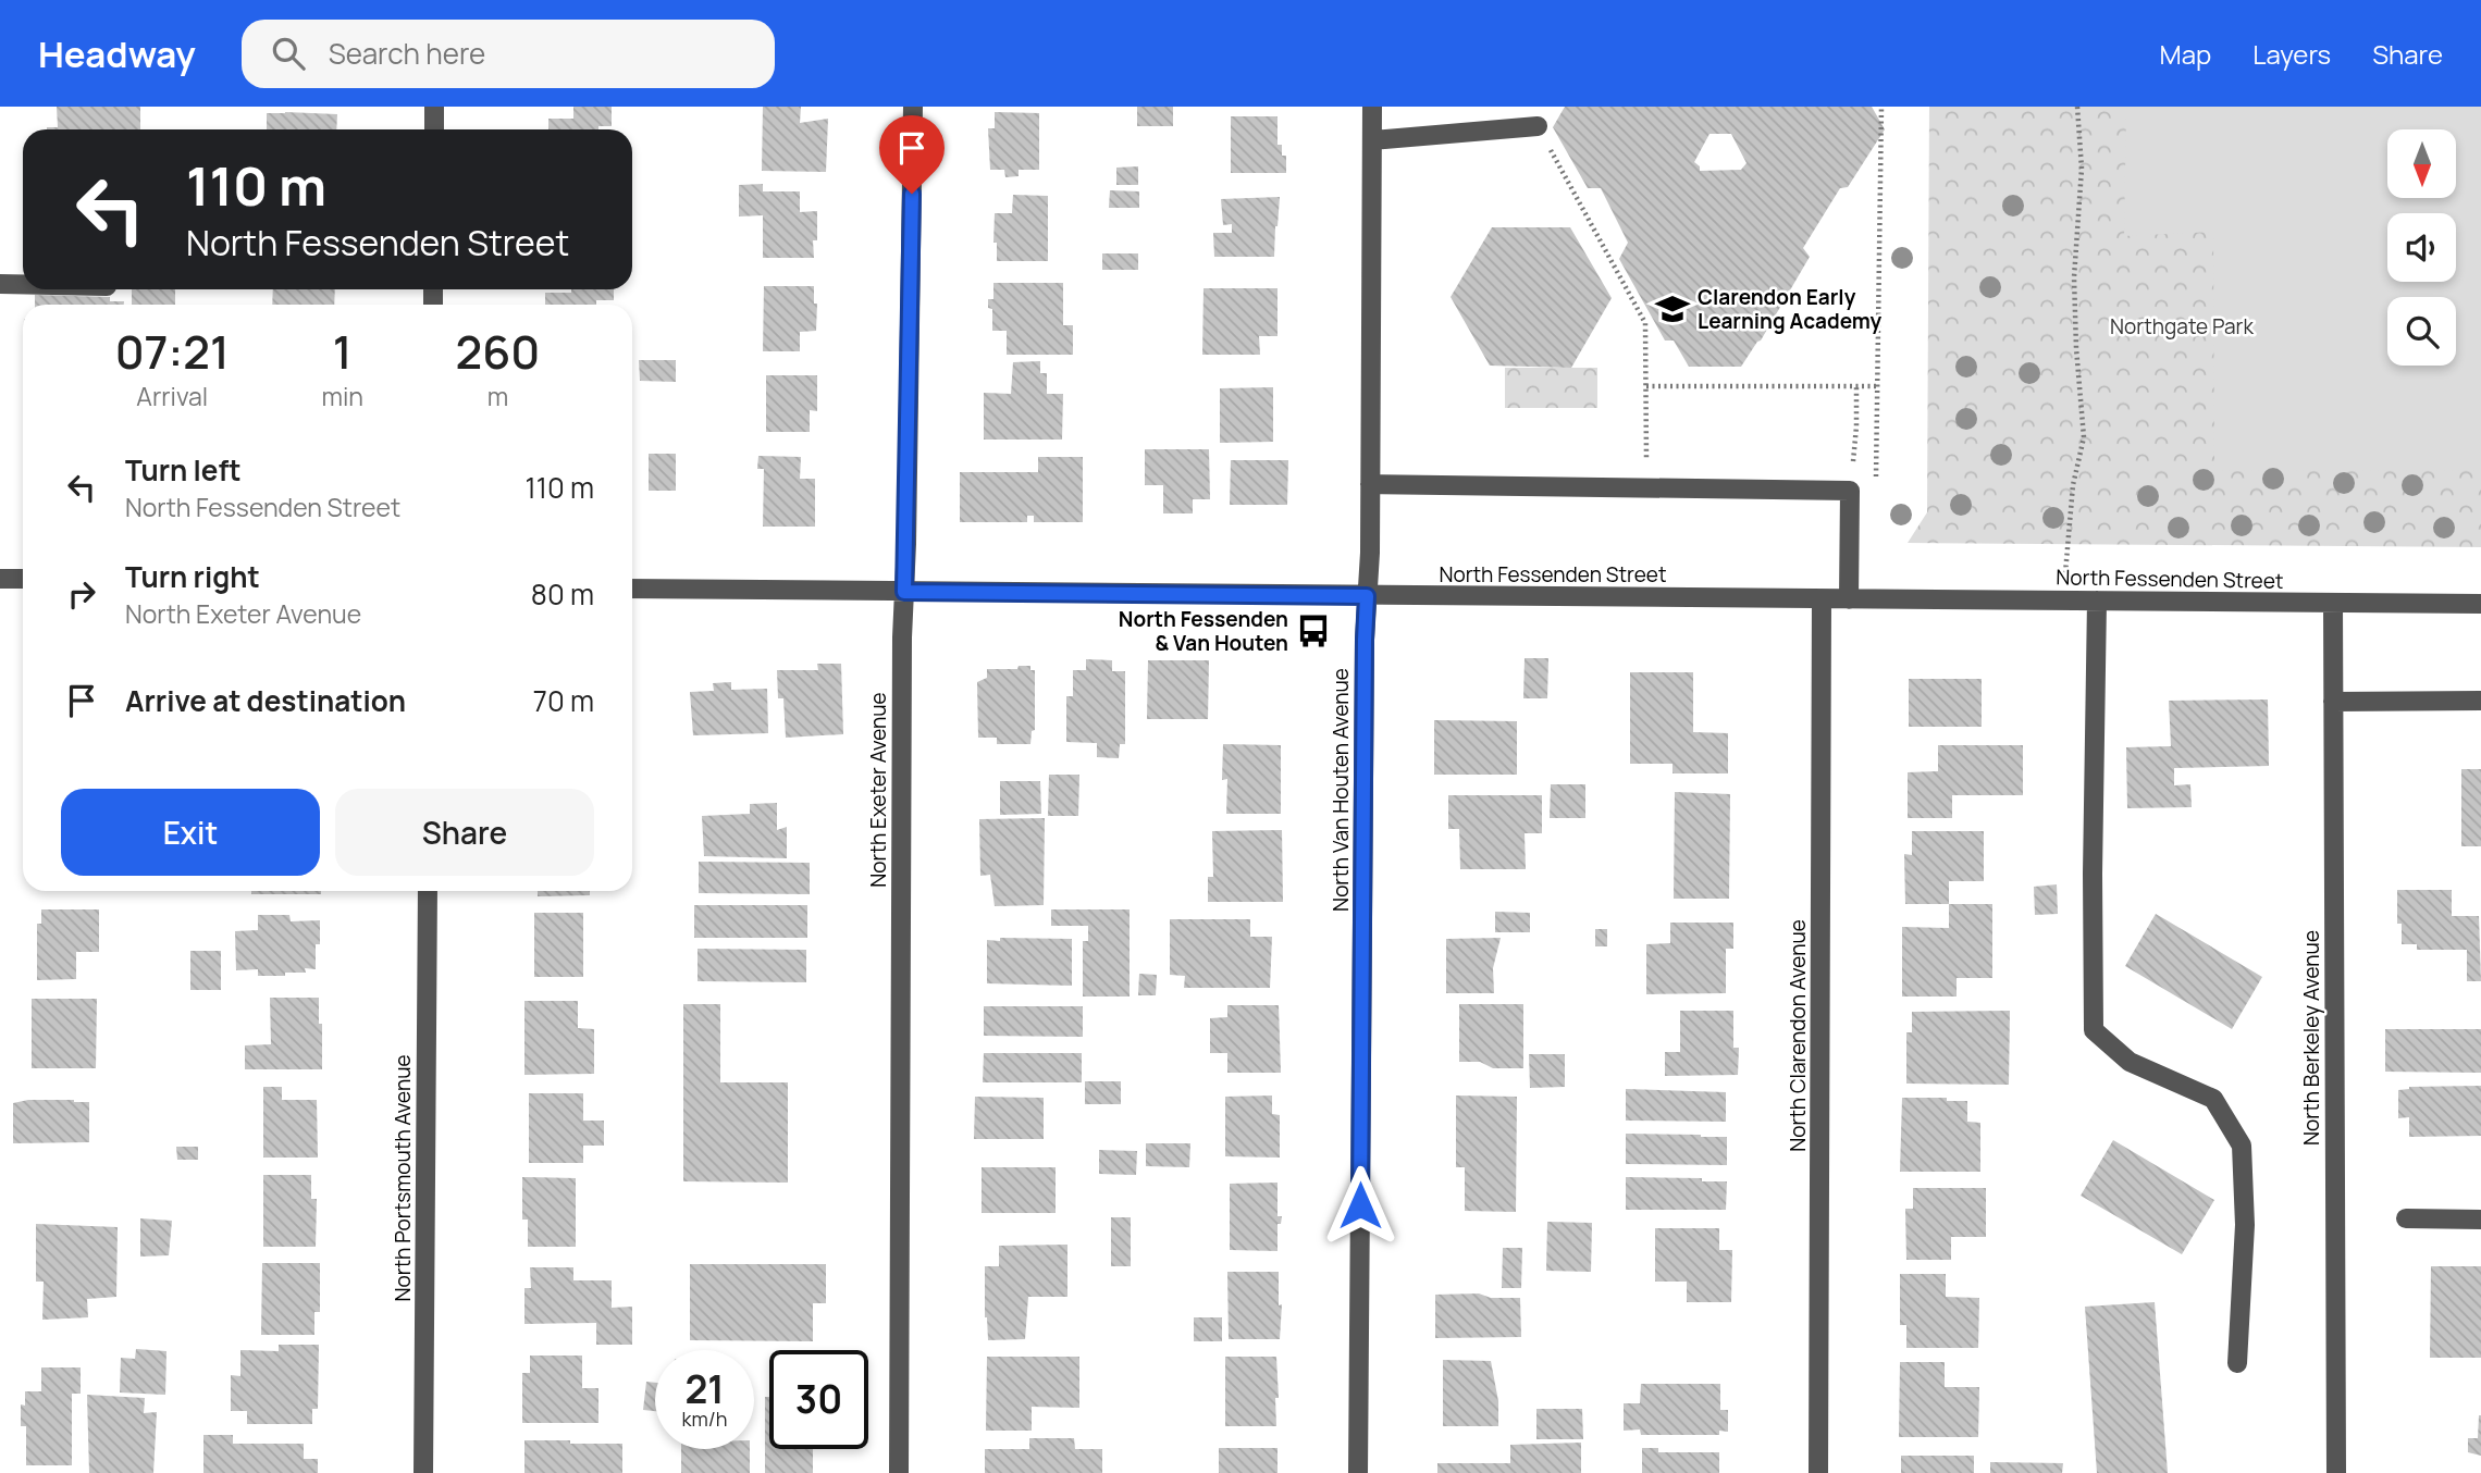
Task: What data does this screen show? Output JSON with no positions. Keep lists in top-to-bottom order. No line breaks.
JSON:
{"streets":{"street":["North Fessenden Street","North Exeter Avenue","North Van Houten Avenue","North Clarendon Avenue","North Berkeley Avenue","North Portsmouth Avenue"]},"crossings":[["North Fessenden Street","North Exeter Avenue"],["North Fessenden Street","North Van Houten Avenue"],["North Fessenden Street","North Clarendon Avenue"],["North Fessenden Street","North Berkeley Avenue"]],"parks":["Northgate Park"],"places":{"school or university":["Clarendon Early Learning Academy"],"bus stop":["North Fessenden & Van Houten"]},"north":"bottom","page":{"header":"Headway","search":"Search here","nav":["Map","Layers","Share"],"turn":["110 m","North Fessenden Street"],"eta":["07:21","Arrival","1","min","260","m"],"list":[{"name":"Turn left","note":"North Fessenden Street","value":"110 m"},{"name":"Turn right","note":"North Exeter Avenue","value":"80 m"},{"name":"Arrive at destination","value":"70 m"}],"buttons":["Exit","Share"],"speed":"21 km/h","limit":"30"}}
